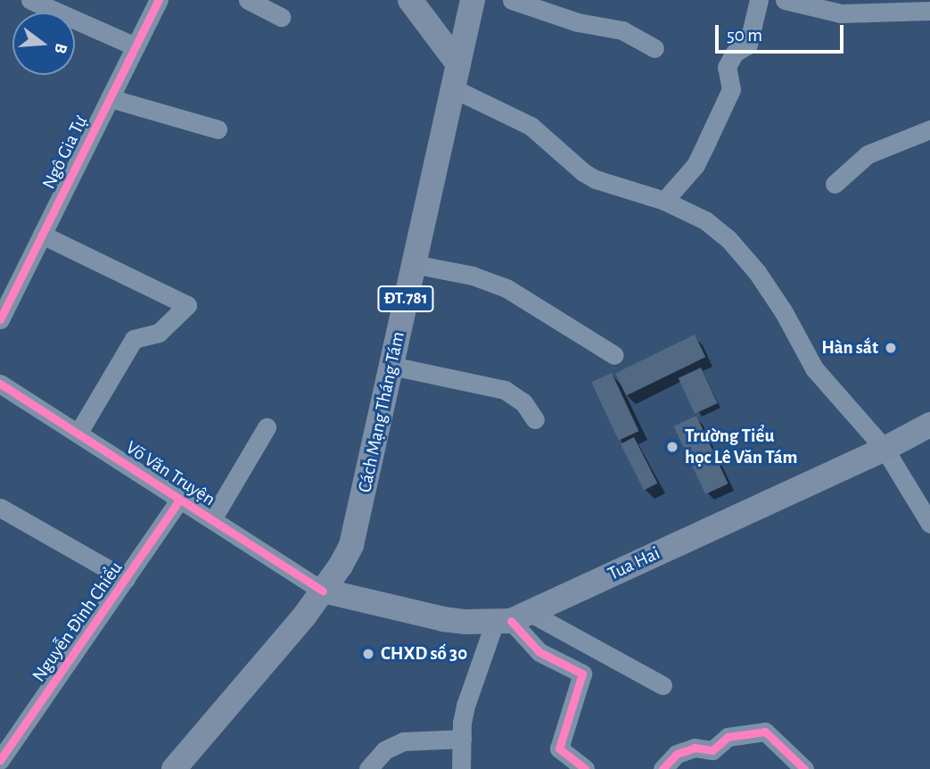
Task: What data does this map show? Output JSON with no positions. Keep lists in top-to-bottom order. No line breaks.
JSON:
{"streets":{"main road":["ĐT.781","Cách Mạng Tháng Tám","Tua Hai"],"street":["Ngô Gia Tự","Võ Văn Truyện","Nguyễn Đình Chiểu"]},"crossings":[["Cách Mạng Tháng Tám","Võ Văn Truyện"],["Cách Mạng Tháng Tám","Tua Hai"],["Võ Văn Truyện","Tua Hai"],["Võ Văn Truyện","Nguyễn Đình Chiểu"]],"places":["Hàn sắt","Trường Tiểu học Lê Văn Tám","CHXD số 30"],"scale_bar":"50 m","north":"right"}
